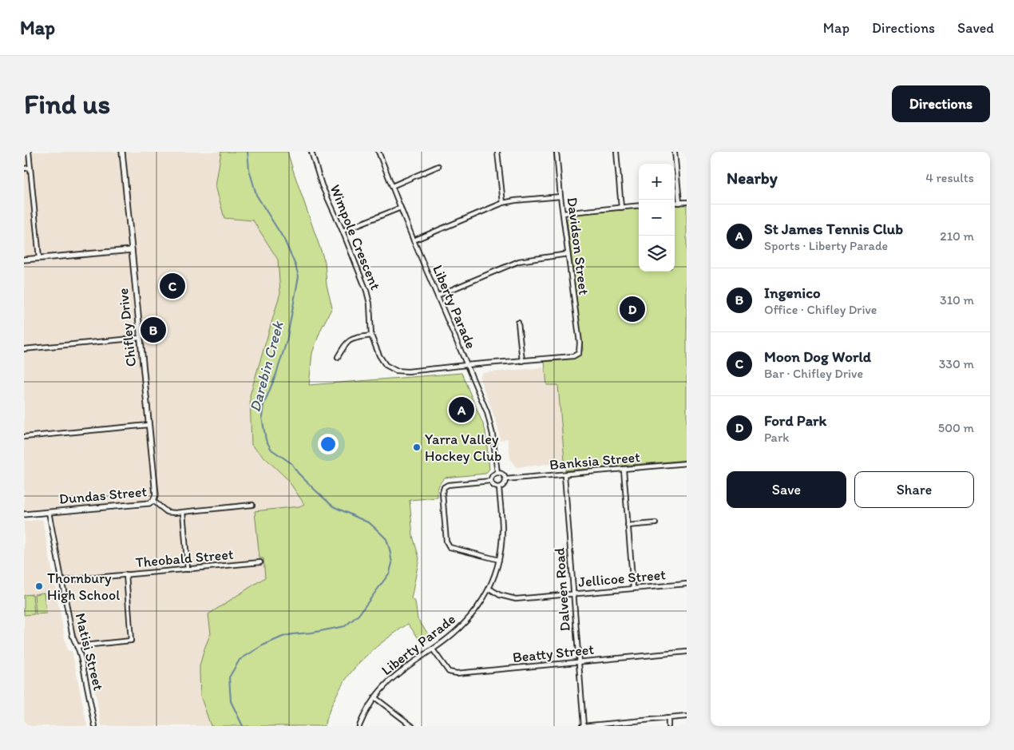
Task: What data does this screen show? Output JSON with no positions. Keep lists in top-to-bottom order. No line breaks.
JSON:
{"streets":{"street":["Wimpole Crescent","Davidson Street","Liberty Parade","Chifley Drive","Banksia Street","Dundas Street","Theobald Street","Jellicoe Street","Dalveen Road","Matisi Street","Beatty Street"]},"crossings":[["Wimpole Crescent","Davidson Street"],["Wimpole Crescent","Liberty Parade"],["Liberty Parade","Banksia Street"],["Liberty Parade","Jellicoe Street"],["Liberty Parade","Beatty Street"],["Chifley Drive","Dundas Street"],["Banksia Street","Dalveen Road"],["Dundas Street","Matisi Street"],["Theobald Street","Matisi Street"],["Jellicoe Street","Dalveen Road"],["Dalveen Road","Beatty Street"]],"water":["Darebin Creek"],"places":["Yarra Valley Hockey Club","Thornbury High School"],"page":{"header":"Map","nav":["Map","Directions","Saved"],"buttons":["Directions",["Save","Share"]],"title":"Find us","heading":["Nearby","4 results"],"map_buttons":["+","−"],"list":[{"mark":"A","name":"St James Tennis Club","note":"Sports · Liberty Parade","value":"210 m"},{"mark":"B","name":"Ingenico","note":"Office · Chifley Drive","value":"310 m"},{"mark":"C","name":"Moon Dog World","note":"Bar · Chifley Drive","value":"330 m"},{"mark":"D","name":"Ford Park","note":"Park","value":"500 m"}],"pins":["C","D","B","A"]}}
